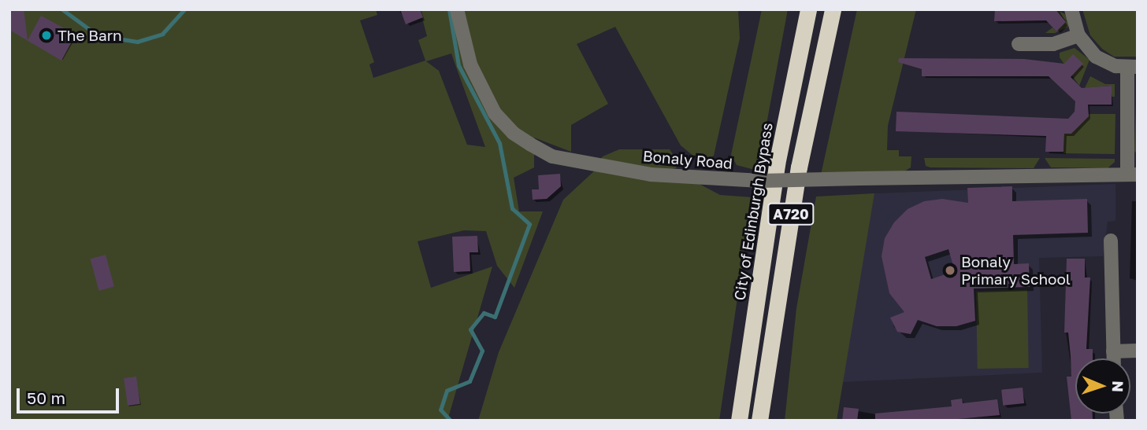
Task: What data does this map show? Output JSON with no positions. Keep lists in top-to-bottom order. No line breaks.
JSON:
{"streets":{"highway":["City of Edinburgh Bypass","A720"],"street":["Bonaly Road"]},"places":["The Barn","Bonaly Primary School"],"scale_bar":"50 m","north":"right"}
